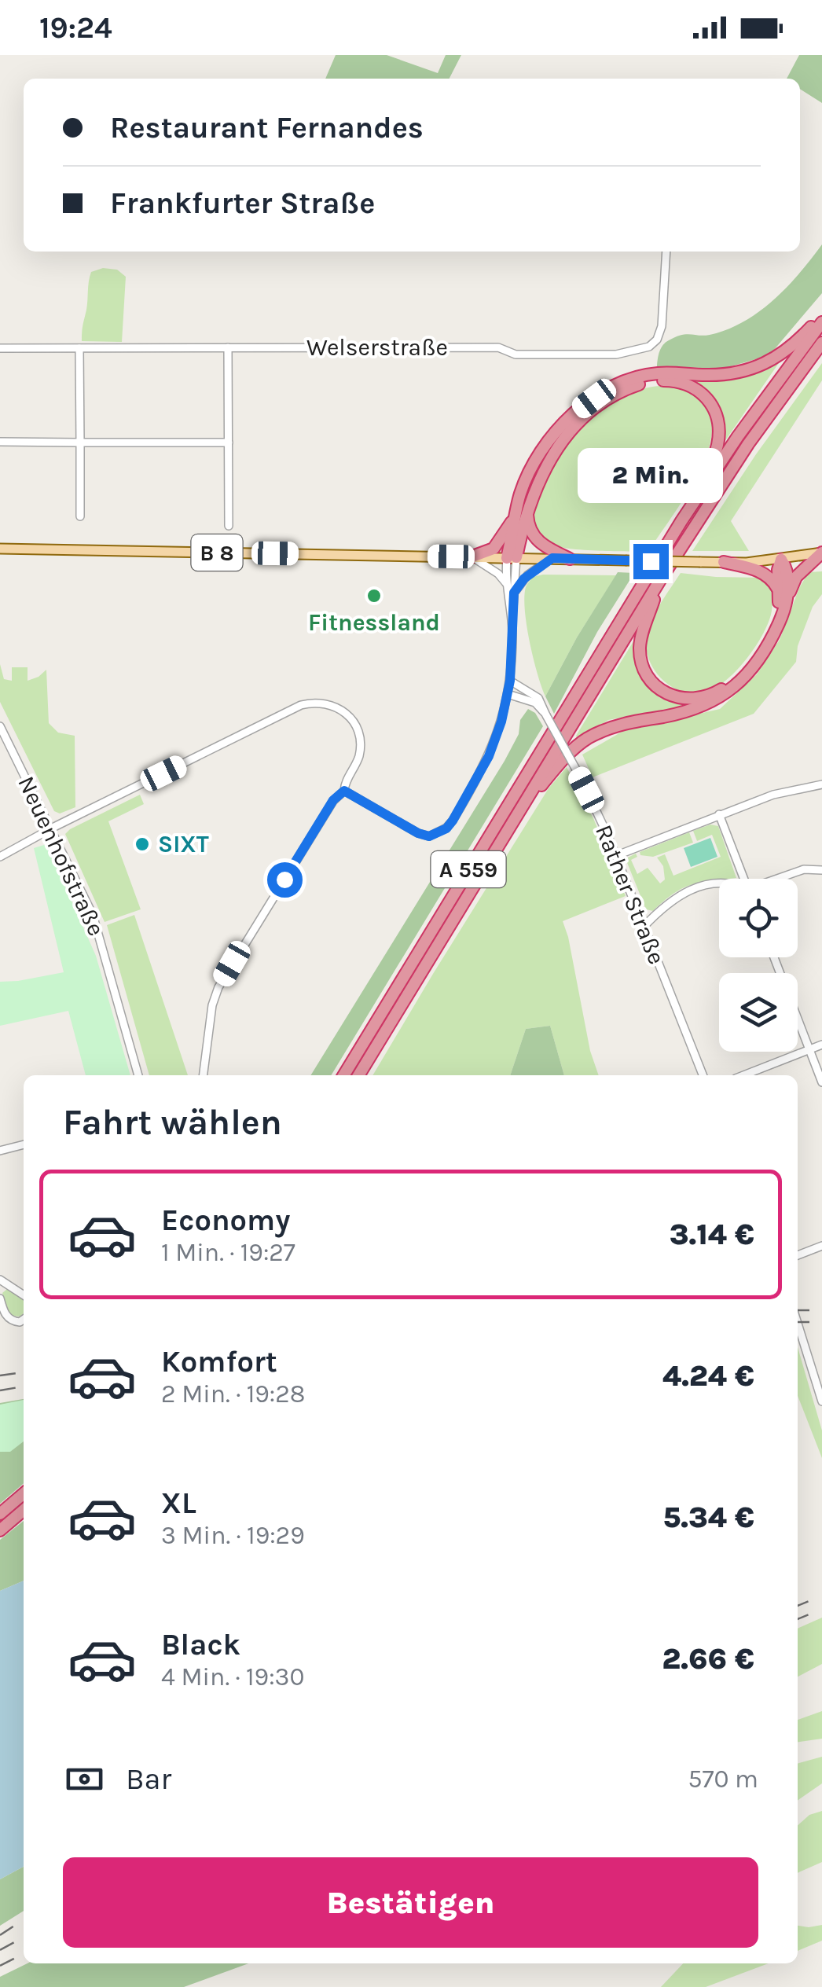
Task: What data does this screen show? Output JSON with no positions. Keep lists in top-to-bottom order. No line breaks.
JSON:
{"streets":{"highway":["A 559"],"main road":["B 8"],"street":["Welserstraße","Neuenhofstraße","Rather Straße"]},"places":["Fitnessland","SIXT"],"page":{"status":"19:24","banner":["Restaurant Fernandes","Frankfurter Straße"],"bubble":"2 Min.","heading":"Fahrt wählen","list":[{"name":"Economy","note":"1 Min. · 19:27","value":"3.14 €"},{"name":"Komfort","note":"2 Min. · 19:28","value":"4.24 €"},{"name":"XL","note":"3 Min. · 19:29","value":"5.34 €"},{"name":"Black","note":"4 Min. · 19:30","value":"2.66 €"}],"pay":["Bar","570 m"],"buttons":"Bestätigen"}}
